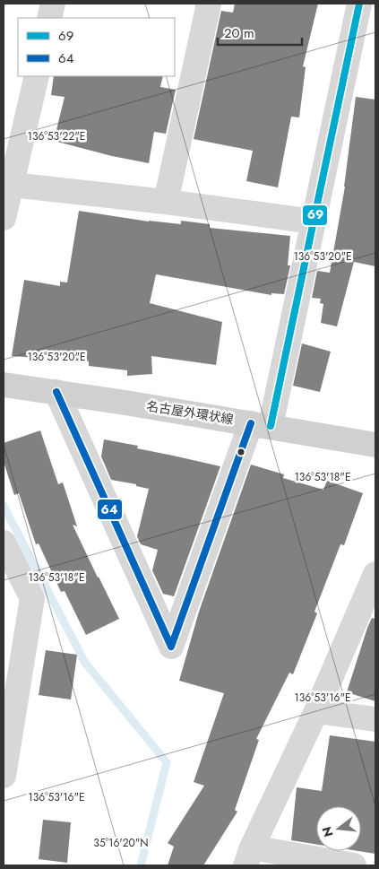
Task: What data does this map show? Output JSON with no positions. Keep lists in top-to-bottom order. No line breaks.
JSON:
{"streets":{"main road":["名古屋外環状線"]},"lines":["transit line 69","transit line 64"],"legend":["69","64"],"scale_bar":"20 m","north":"left","coordinates":["136°53'22\"E","136°53'20\"E","136°53'18\"E","136°53'16\"E","35°16'20\"N"]}
